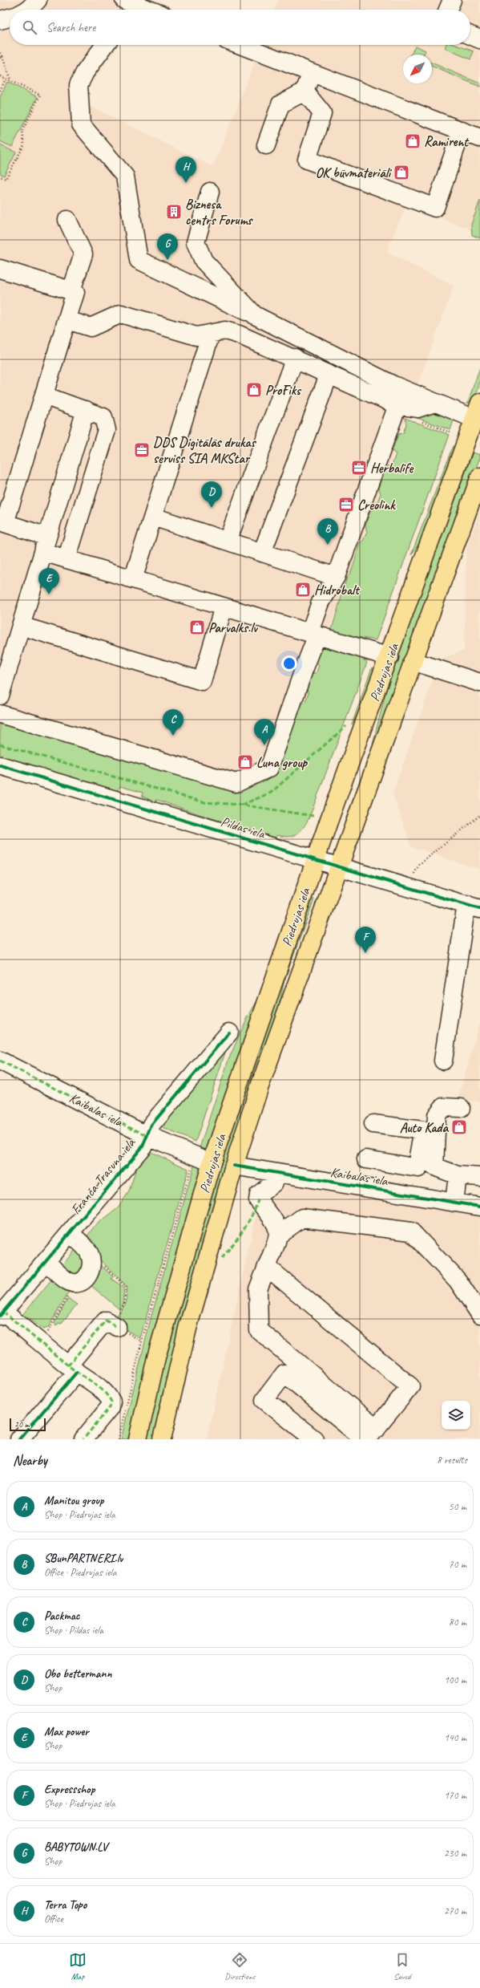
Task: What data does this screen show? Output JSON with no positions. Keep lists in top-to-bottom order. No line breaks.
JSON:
{"streets":{"main road":["Piedrujas iela"],"street":["Pildas iela","Kaibalas iela","Franča Trasuna iela"]},"crossings":[["Piedrujas iela","Pildas iela"],["Piedrujas iela","Kaibalas iela"],["Kaibalas iela","Franča Trasuna iela"]],"places":{"shop":["Ramirent","OK būvmateriāli","ProFiks","Hidrobalt","Parvalks.lv","Luna group","Auto Kada"],"building":["Biznesa centrs Forums"],"office":["DDS Digitālās drukas serviss SIA MKStar","Herbalife","Creolink"]},"scale_bar":"20 m","north":"bottom left","page":{"search":"Search here","pins":["H","G","D","B","E","C","A","F"],"scale":"20 m","heading":["Nearby","8 results"],"list":[{"mark":"A","name":"Manitou group","note":"Shop · Piedrujas iela","value":"50 m"},{"mark":"B","name":"SBunPARTNERI.lv","note":"Office · Piedrujas iela","value":"70 m"},{"mark":"C","name":"Packmac","note":"Shop · Pildas iela","value":"80 m"},{"mark":"D","name":"Obo bettermann","note":"Shop","value":"100 m"},{"mark":"E","name":"Max power","note":"Shop","value":"140 m"},{"mark":"F","name":"Expressshop","note":"Shop · Piedrujas iela","value":"170 m"},{"mark":"G","name":"BABYTOWN.LV","note":"Shop","value":"230 m"},{"mark":"H","name":"Terra Topo","note":"Office","value":"270 m"}],"nav":["Map","Directions","Saved"]}}
